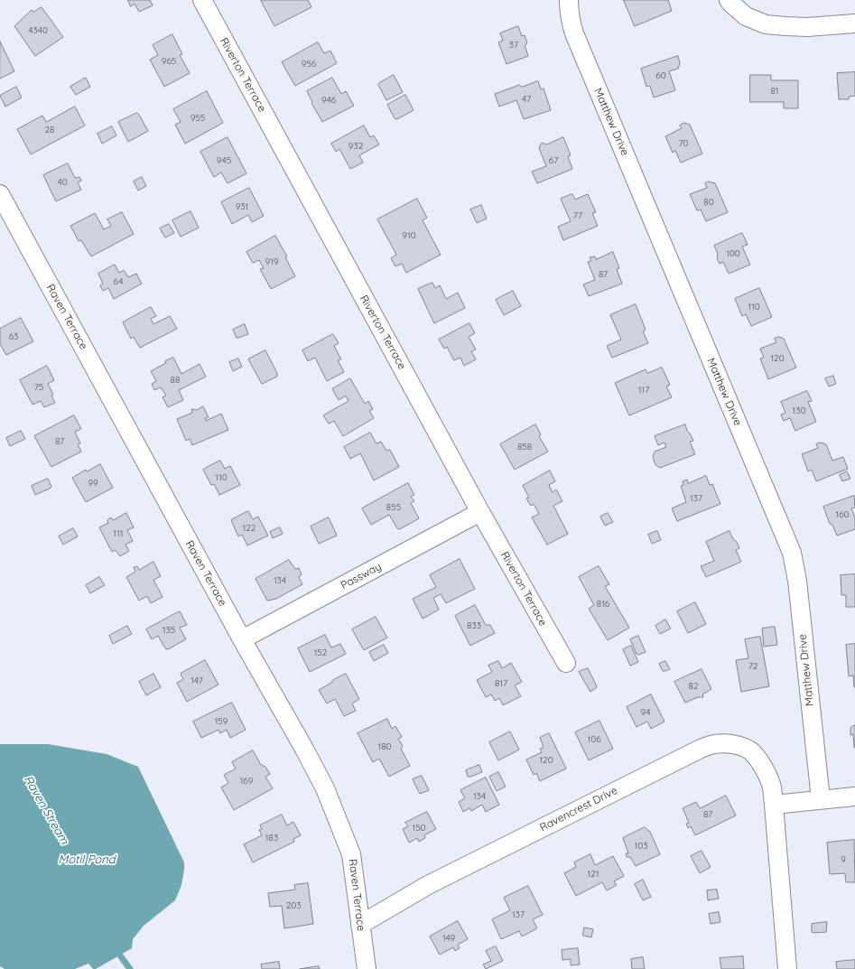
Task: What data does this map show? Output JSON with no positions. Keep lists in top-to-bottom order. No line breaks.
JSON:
{"streets":{"street":["Riverton Terrace","Matthew Drive","Raven Terrace","Passway","Ravencrest Drive"]},"crossings":[["Riverton Terrace","Passway"],["Raven Terrace","Passway"],["Raven Terrace","Ravencrest Drive"]],"water":["Raven Stream","Motil Pond"],"house_numbers":["4340","37","965","956","60","81","47","946","955","28","70","932","945","67","40","80","931","77","910","100","919","87","64","110","63","120","88","75","117","130","87","858","110","99","137","855","160","122","111","134","816","833","135","152","72","147","817","82","94","159","106","180","120","169","134","87","150","183","103","9","121","203","137","149"]}
